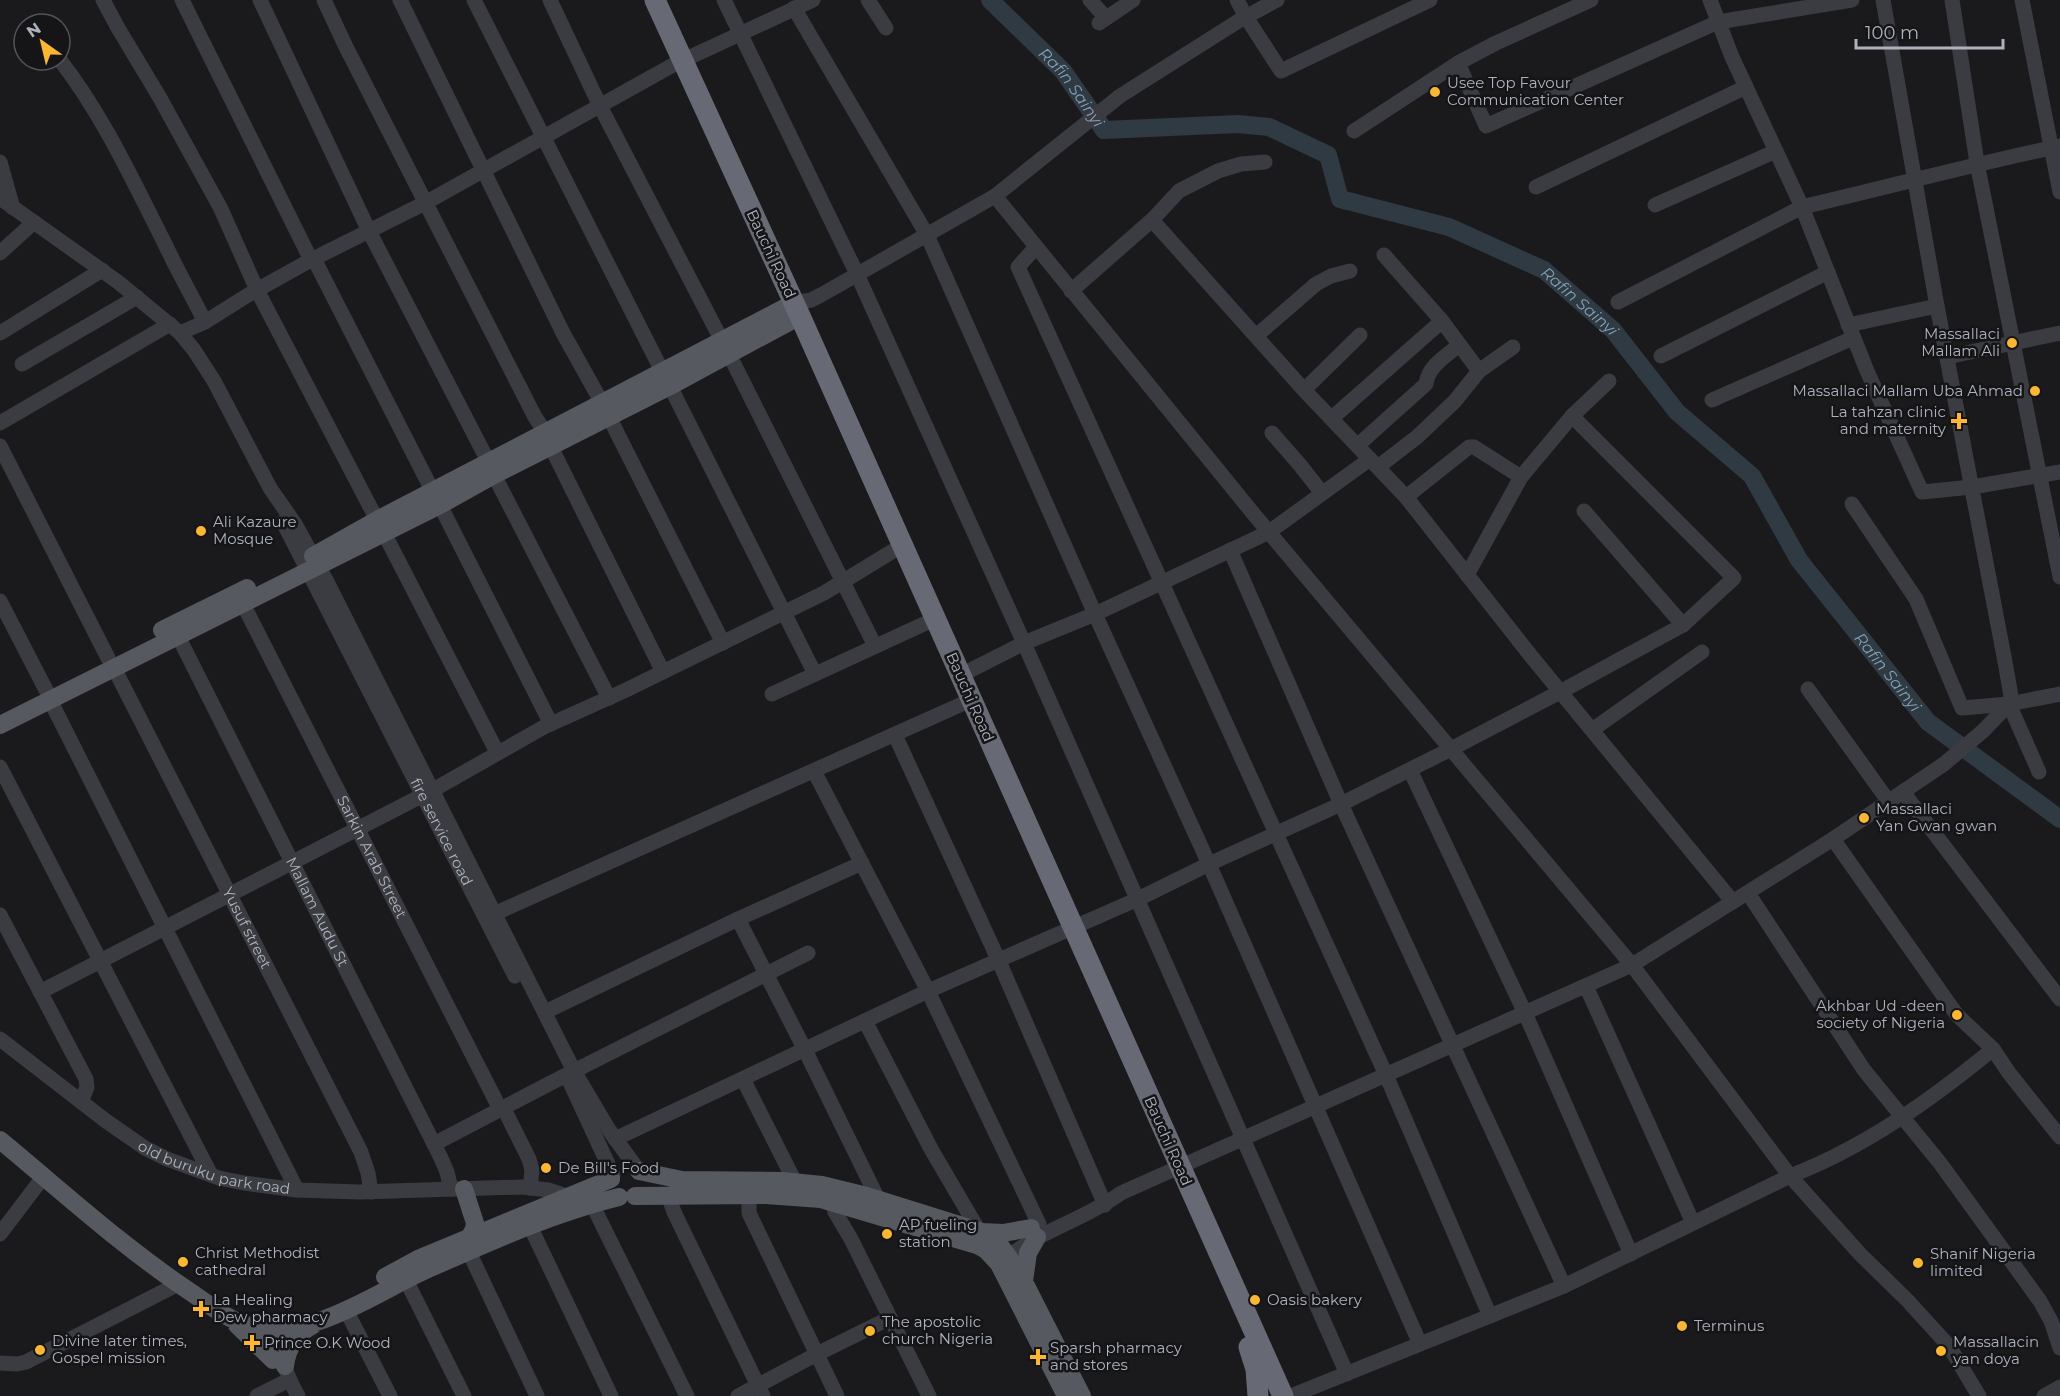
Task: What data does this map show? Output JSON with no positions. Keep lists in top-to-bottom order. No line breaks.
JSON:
{"streets":{"highway":["Bauchi Road"],"street":["fire service road","Sarkin Arab Street","Mallam Audu St","Yusuf street","old buruku park road"]},"crossings":[["Sarkin Arab Street","old buruku park road"],["Mallam Audu St","old buruku park road"],["Yusuf street","old buruku park road"]],"water":["Rafin Sainyi"],"places":{"other":["Usee Top Favour Communication Center","Massallaci Mallam Ali","Massallaci Mallam Uba Ahmad","Ali Kazaure Mosque","Massallaci Yan Gwan gwan","Akhbar Ud -deen society of Nigeria","De Bill's Food","AP fueling station","Christ Methodist cathedral","Shanif Nigeria limited","Oasis bakery","Terminus","The apostolic church Nigeria","Divine later times, Gospel mission","Massallacin yan doya"],"health":["La tahzan clinic and maternity","La Healing Dew pharmacy","Prince O.K Wood","Sparsh pharmacy and stores"]},"scale_bar":"100 m","north":"top left"}
